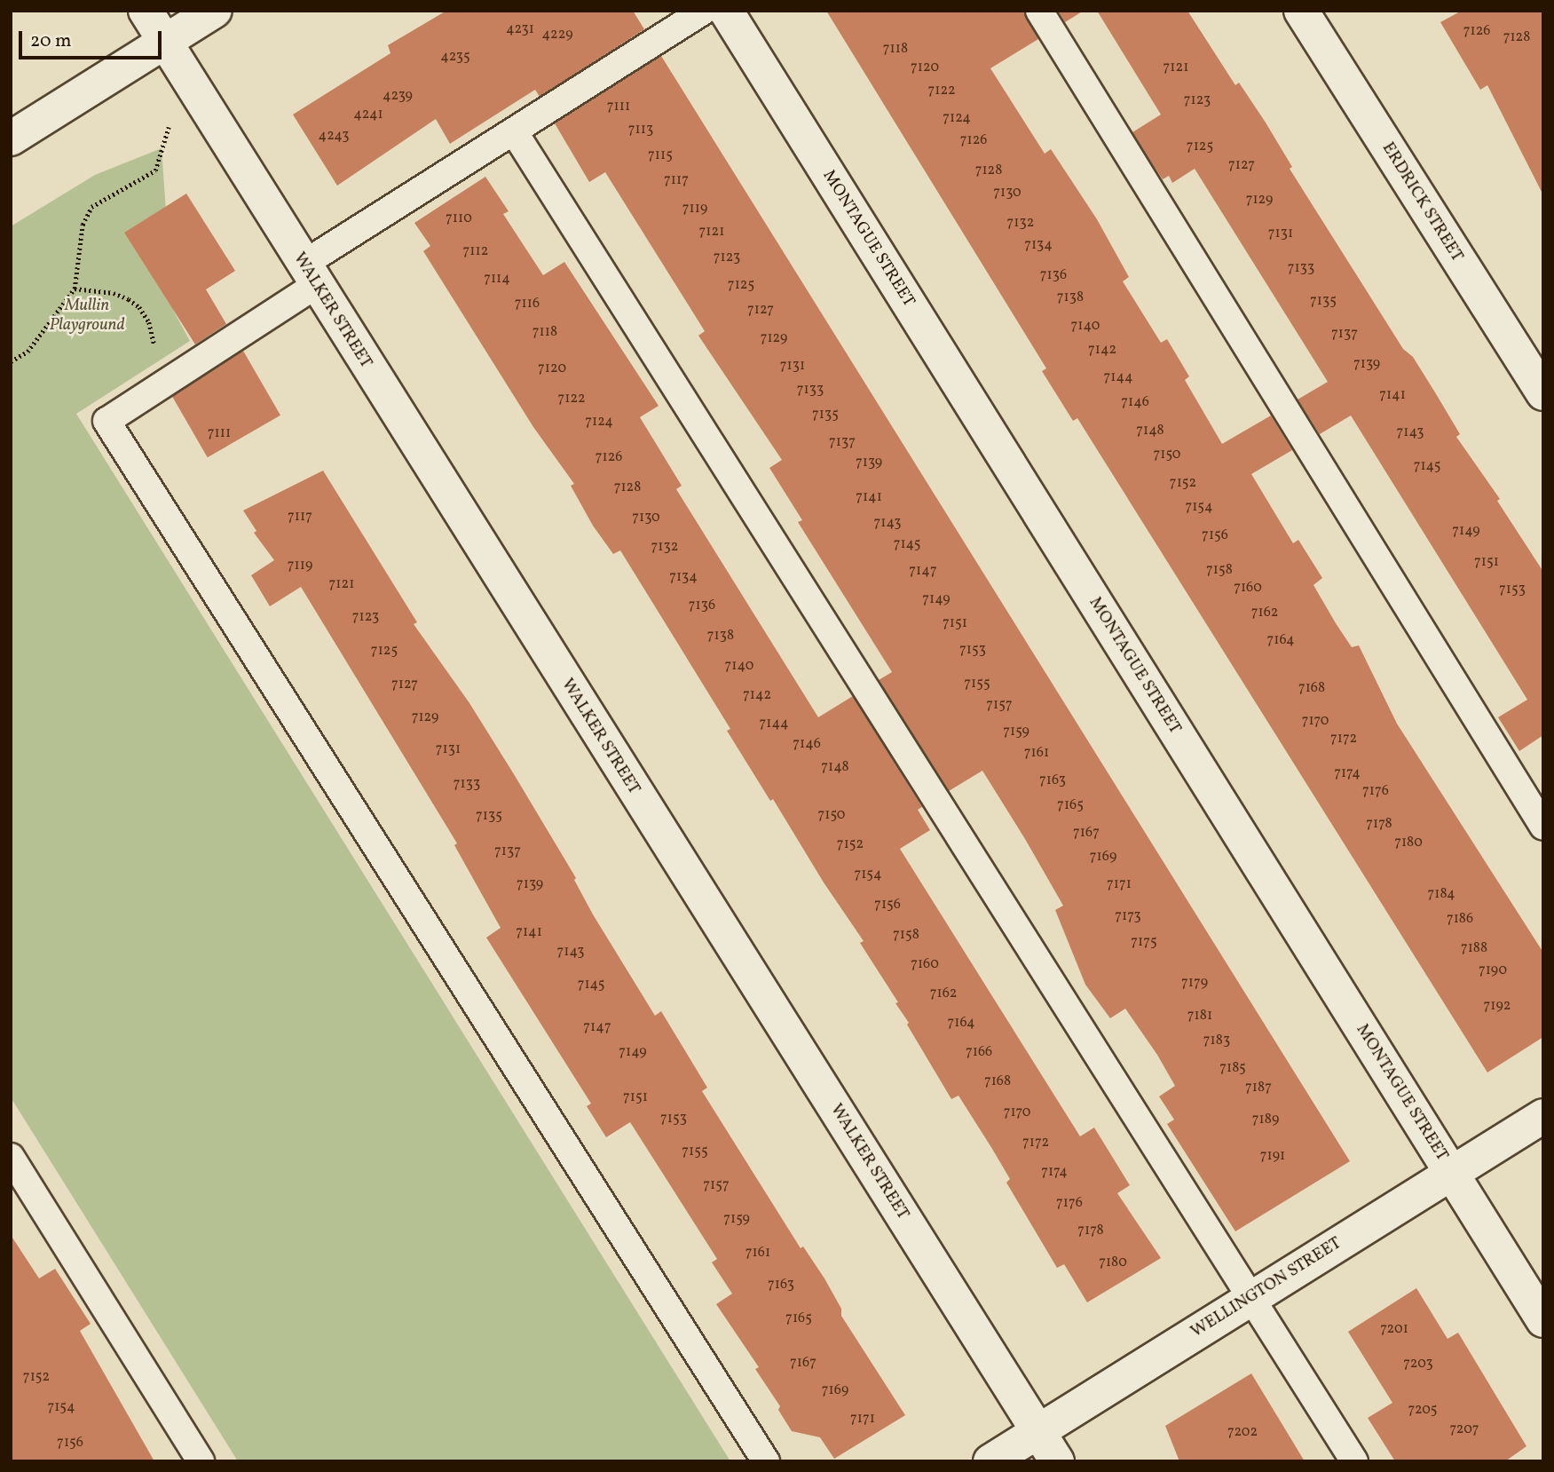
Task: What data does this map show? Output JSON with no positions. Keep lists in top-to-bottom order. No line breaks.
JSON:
{"streets":{"street":["ERDRICK STREET","MONTAGUE STREET","WALKER STREET","WELLINGTON STREET"]},"crossings":[["MONTAGUE STREET","WELLINGTON STREET"],["WALKER STREET","WELLINGTON STREET"]],"parks":["Mullin Playground"],"house_numbers":["4231","7126","4229","7128","7118","4235","7120","7121","7122","4239","7123","7111","4241","7124","7113","4243","7126","7125","7115","7127","7128","7117","7130","7129","7119","7110","7132","7121","7131","7134","7112","7123","7133","7136","7114","7125","7138","7135","7116","7127","7140","7118","7137","7129","7142","7139","7131","7120","7144","7133","7141","7122","7146","7135","7124","7148","7143","7111","7137","7150","7126","7139","7145","7152","7128","7141","7154","7117","7130","7143","7149","7156","7145","7132","7151","7119","7158","7147","7134","7121","7160","7153","7149","7136","7162","7123","7151","7138","7164","7153","7125","7140","7155","7127","7168","7142","7157","7129","7170","7144","7159","7172","7146","7131","7161","7148","7174","7163","7133","7176","7165","7150","7135","7178","7167","7180","7152","7137","7169","7154","7139","7171","7184","7156","7173","7186","7141","7158","7175","7188","7143","7160","7190","7179","7145","7162","7192","7181","7164","7147","7183","7149","7166","7185","7168","7187","7151","7170","7153","7189","7172","7155","7191","7174","7157","7176","7159","7178","7161","7180","7163","7165","7201","7167","7203","7152","7169","7154","7205","7171","7207","7202","7156"],"scale_bar":"20 m"}
